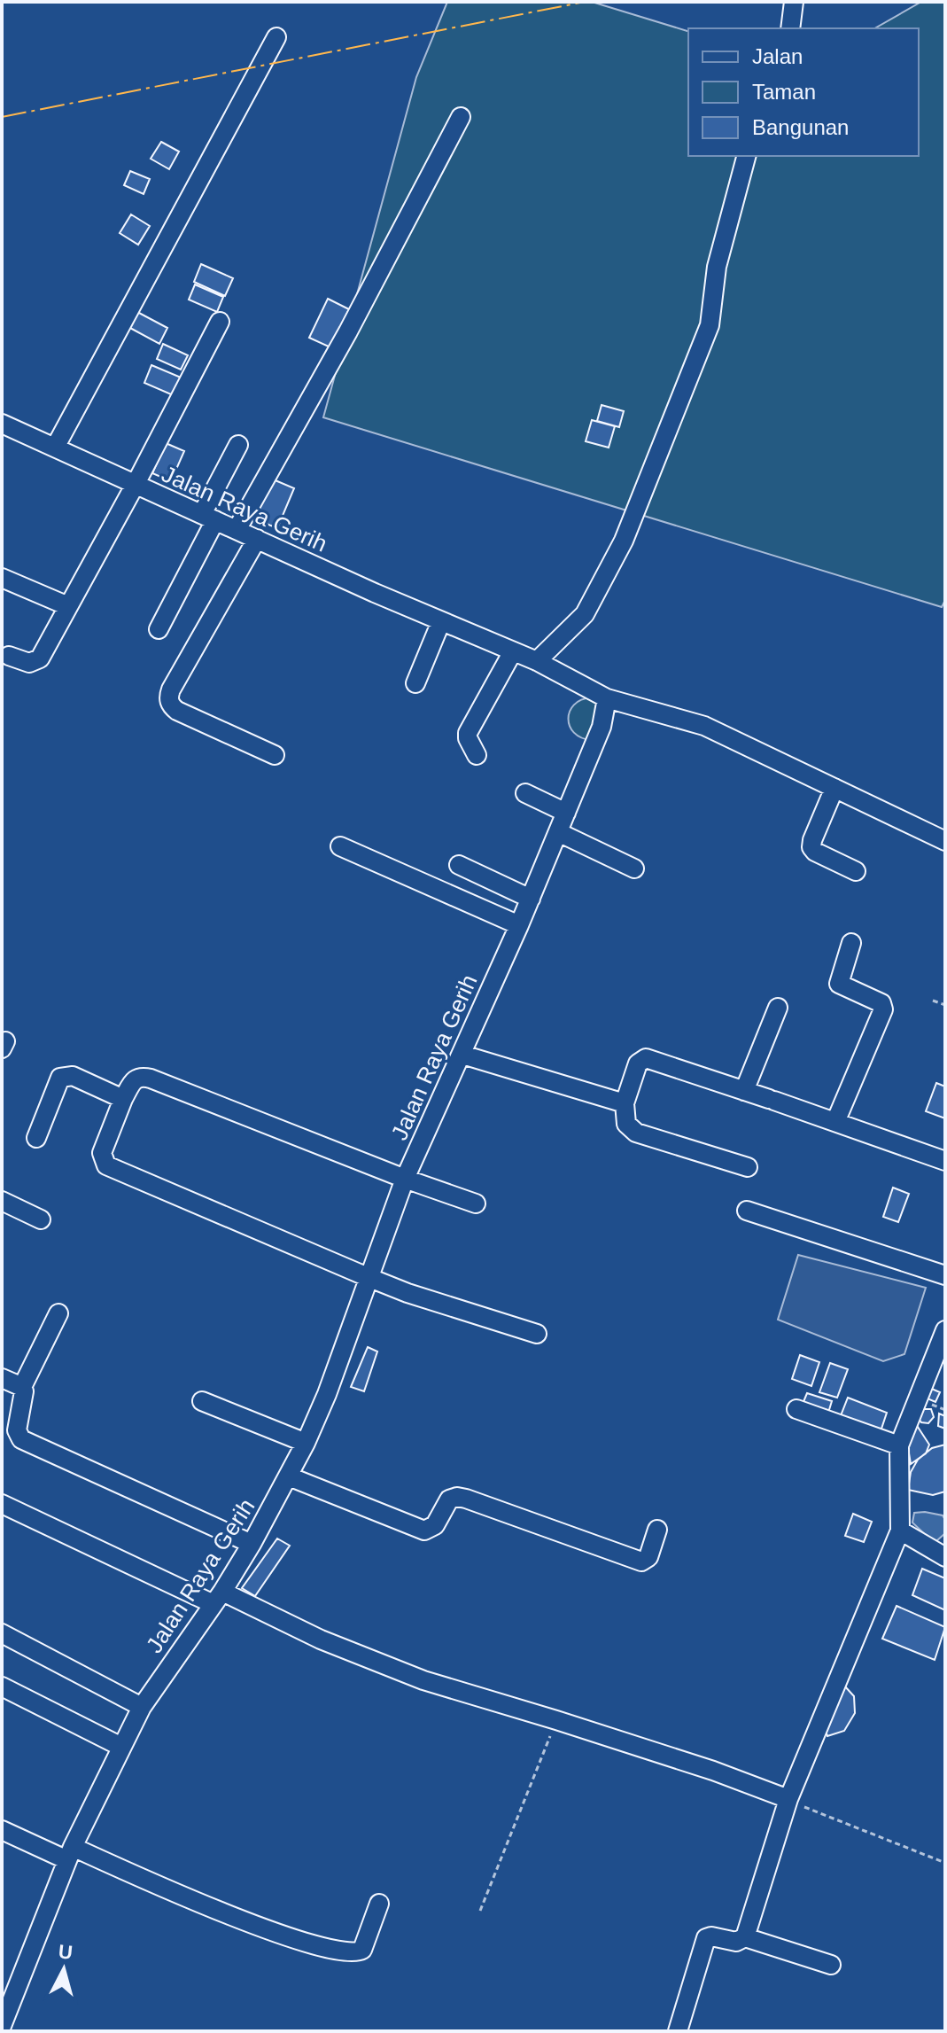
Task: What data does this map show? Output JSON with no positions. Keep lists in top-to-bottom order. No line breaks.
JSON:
{"streets":{"street":["Jalan Raya Gerih"]},"legend":["Jalan","Taman","Bangunan"],"north":"top"}
